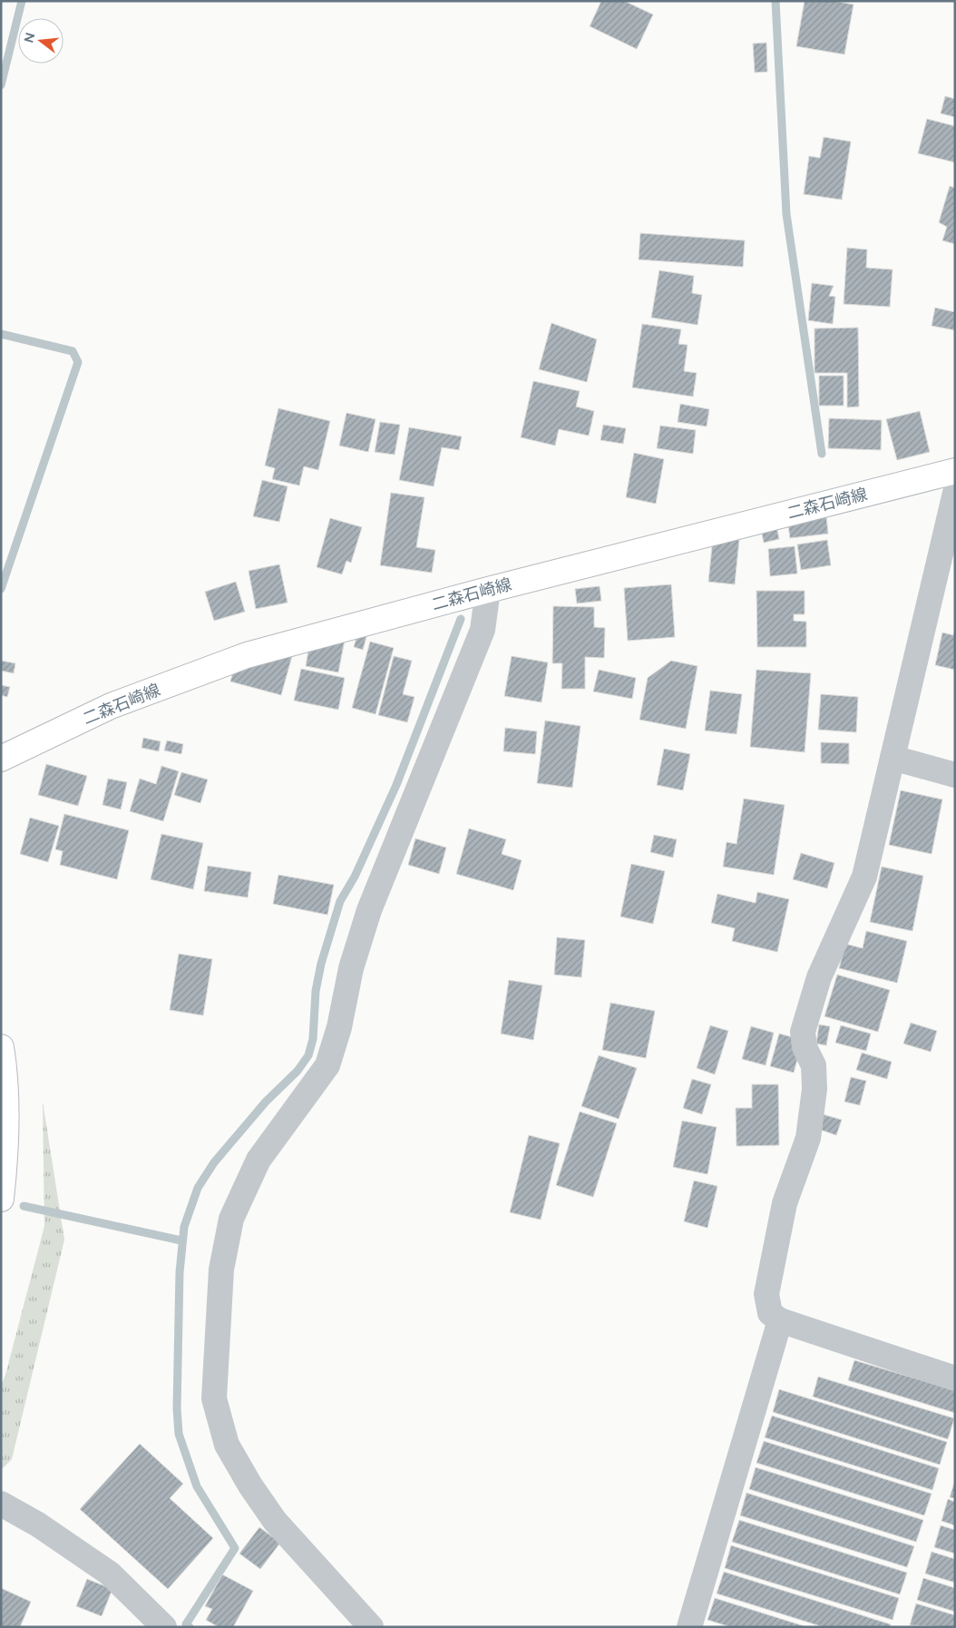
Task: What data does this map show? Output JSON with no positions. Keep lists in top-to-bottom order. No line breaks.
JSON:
{"streets":{"main road":["二森石崎線"]},"north":"left"}
